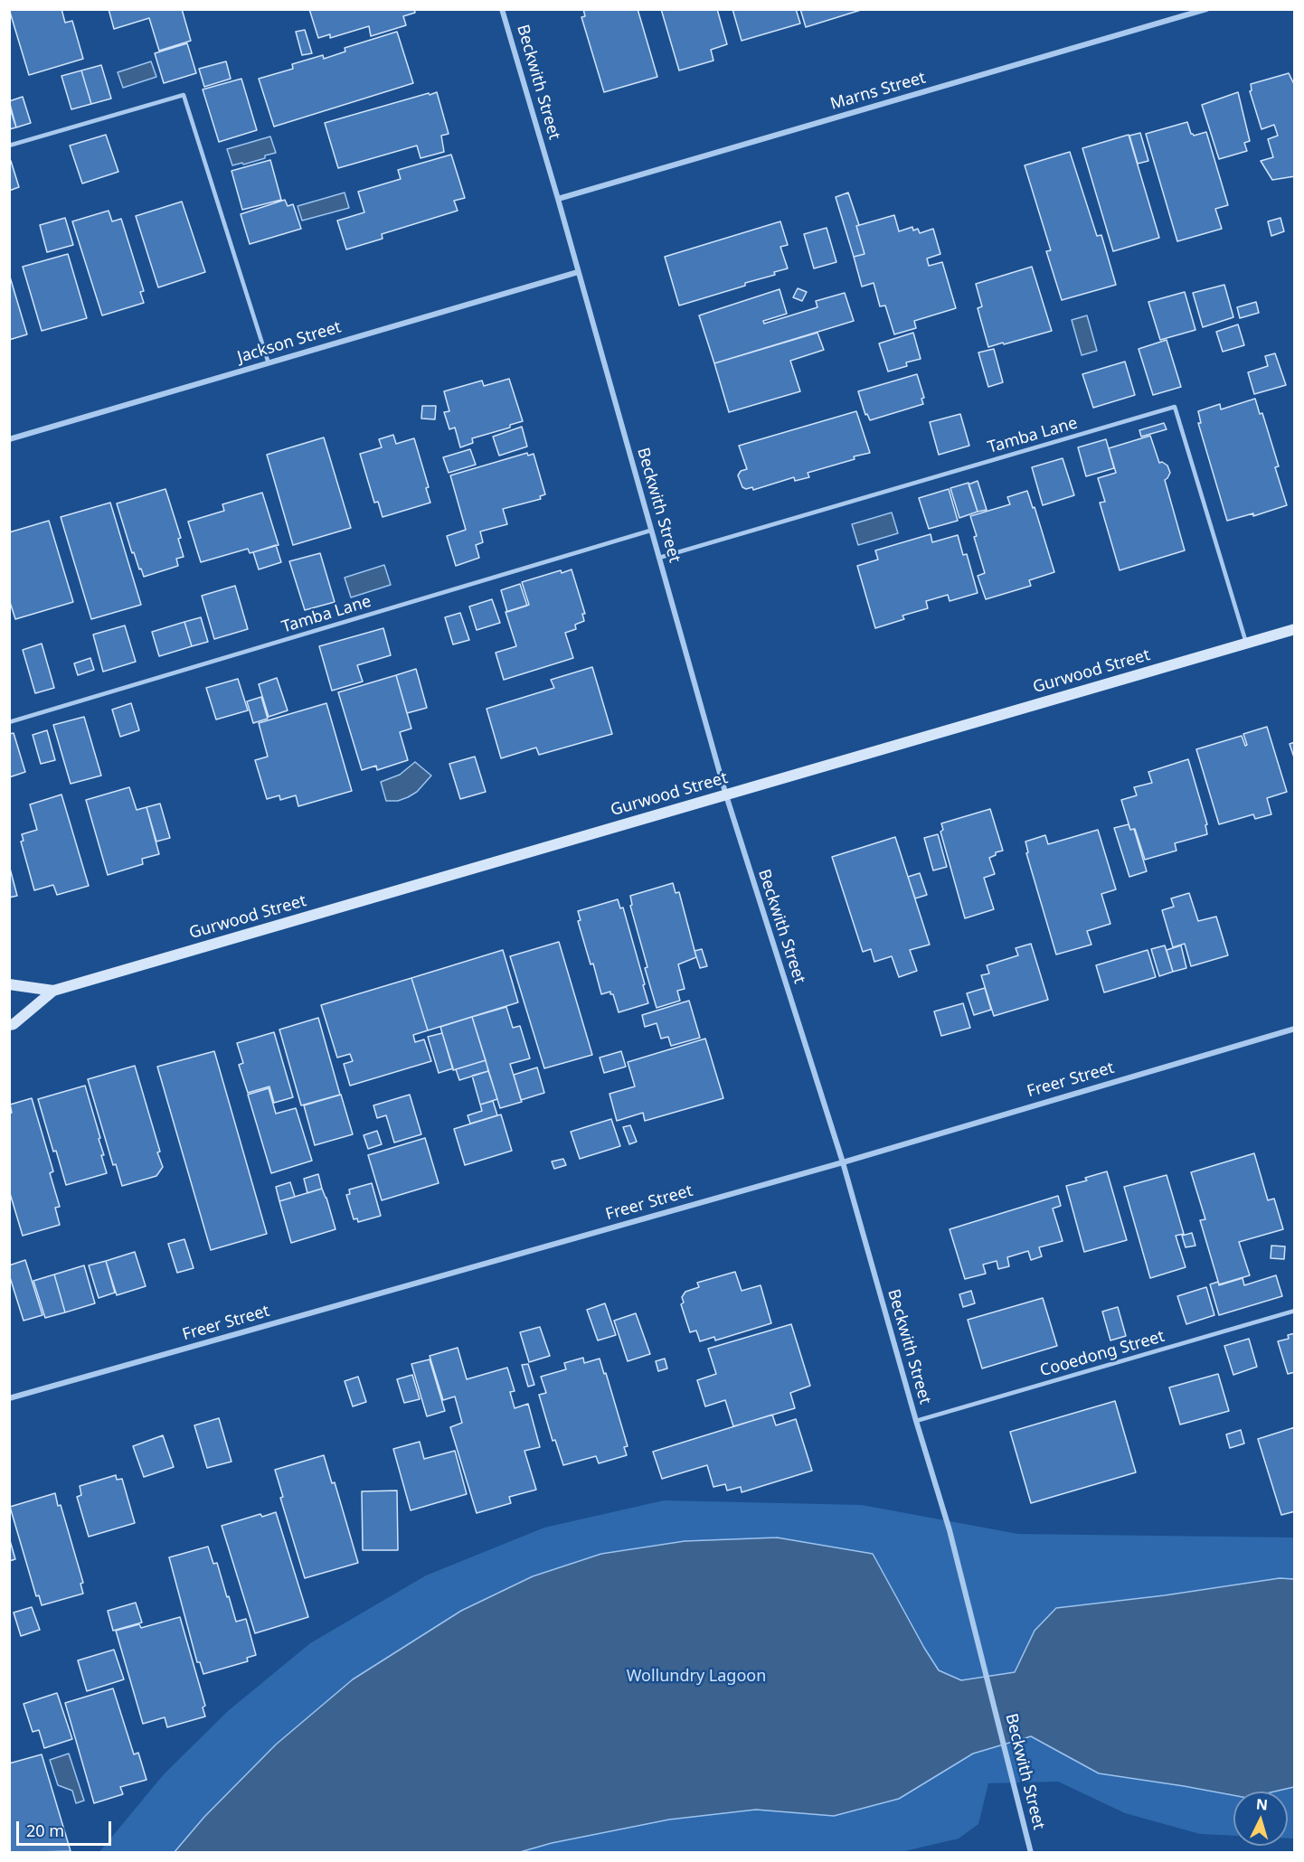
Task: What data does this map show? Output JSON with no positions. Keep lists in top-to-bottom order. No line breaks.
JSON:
{"streets":{"main road":["Gurwood Street"],"street":["Beckwith Street","Marns Street","Jackson Street","Freer Street"],"lane":["Tamba Lane","Cooedong Street"]},"crossings":[["Beckwith Street","Marns Street"],["Beckwith Street","Jackson Street"],["Beckwith Street","Tamba Lane"],["Beckwith Street","Gurwood Street"],["Beckwith Street","Freer Street"],["Beckwith Street","Cooedong Street"],["Tamba Lane","Gurwood Street"]],"parks":["Wollundry Lagoon"],"scale_bar":"20 m","north":"top"}
